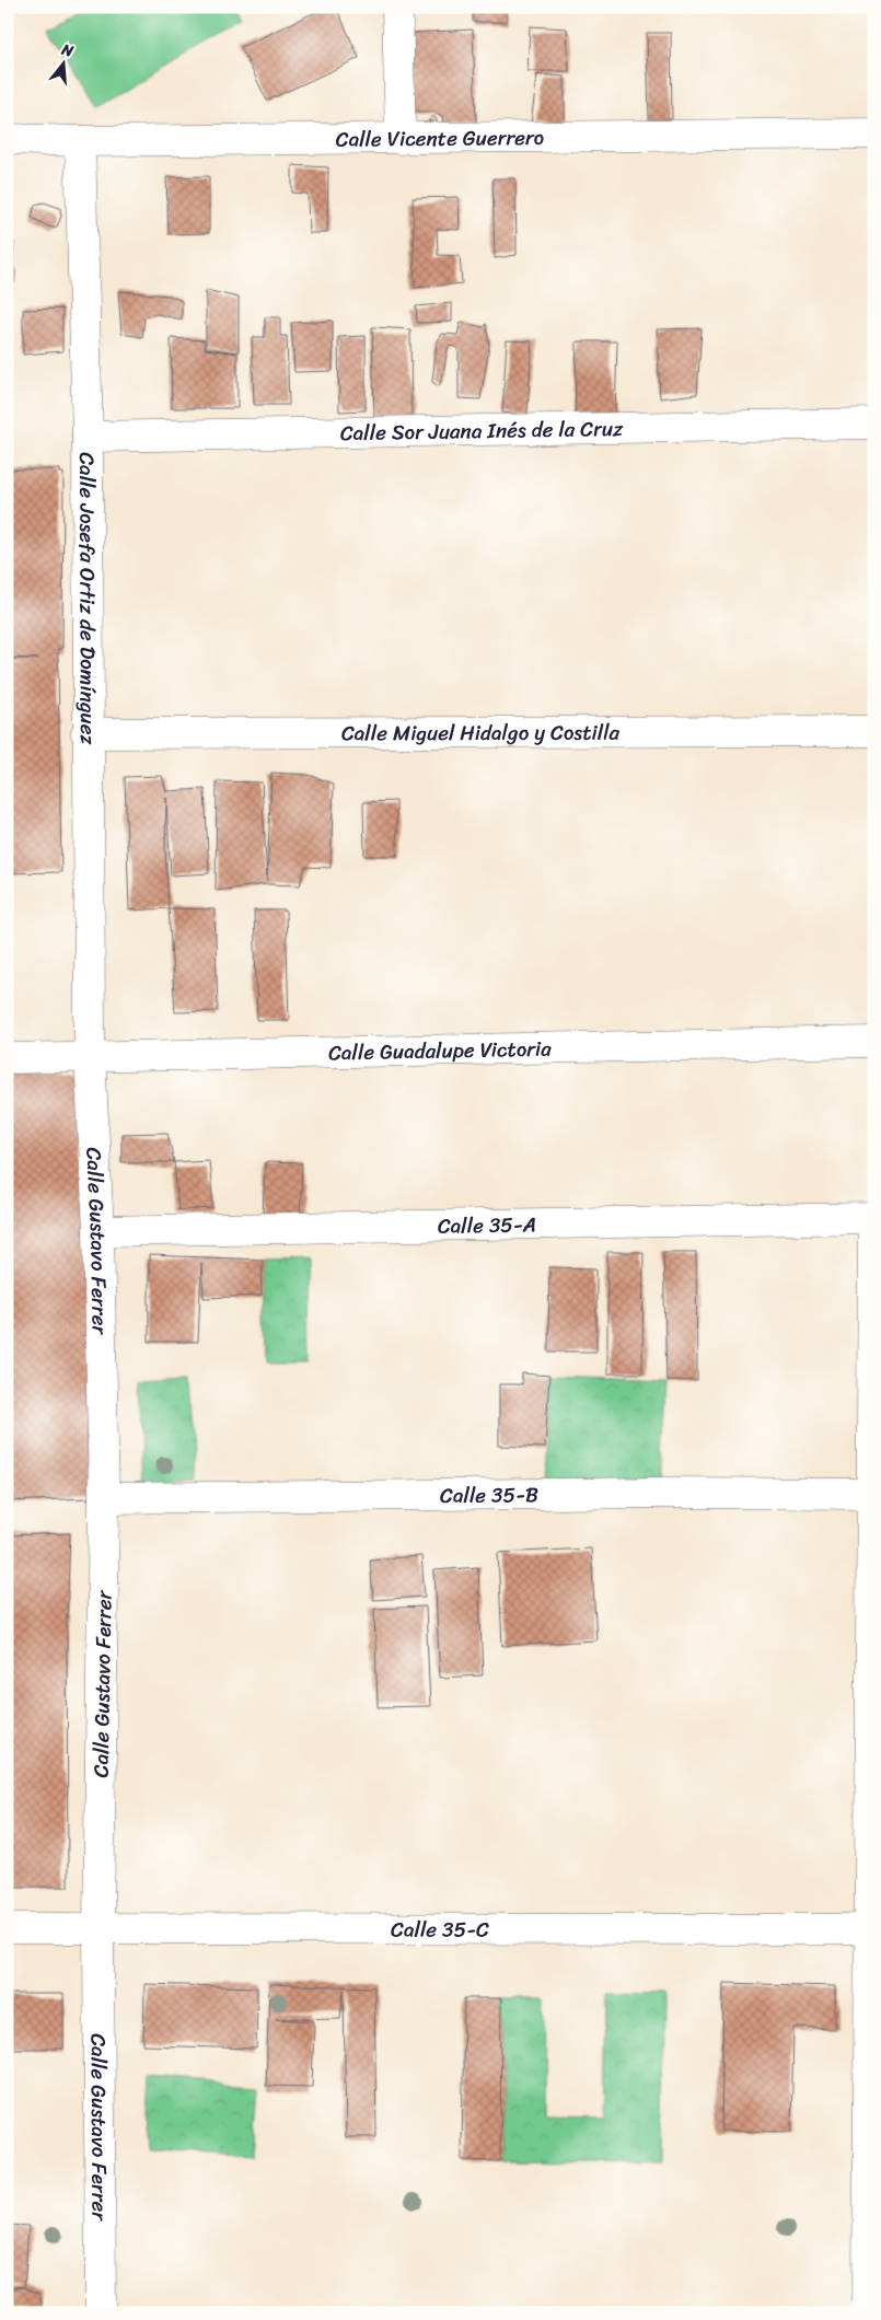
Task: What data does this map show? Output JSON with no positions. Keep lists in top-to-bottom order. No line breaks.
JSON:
{"streets":{"street":["Calle Vicente Guerrero","Calle Sor Juana Inés de la Cruz","Calle Josefa Ortiz de Domínguez","Calle Miguel Hidalgo y Costilla","Calle Guadalupe Victoria","Calle 35-A","Calle Gustavo Ferrer","Calle 35-B","Calle 35-C"]},"crossings":[["Calle Vicente Guerrero","Calle Josefa Ortiz de Domínguez"],["Calle Sor Juana Inés de la Cruz","Calle Josefa Ortiz de Domínguez"],["Calle Josefa Ortiz de Domínguez","Calle Miguel Hidalgo y Costilla"],["Calle Josefa Ortiz de Domínguez","Calle Guadalupe Victoria"],["Calle Josefa Ortiz de Domínguez","Calle Gustavo Ferrer"],["Calle Guadalupe Victoria","Calle Gustavo Ferrer"],["Calle 35-A","Calle Gustavo Ferrer"],["Calle Gustavo Ferrer","Calle 35-B"],["Calle Gustavo Ferrer","Calle 35-C"]],"north":"top"}
